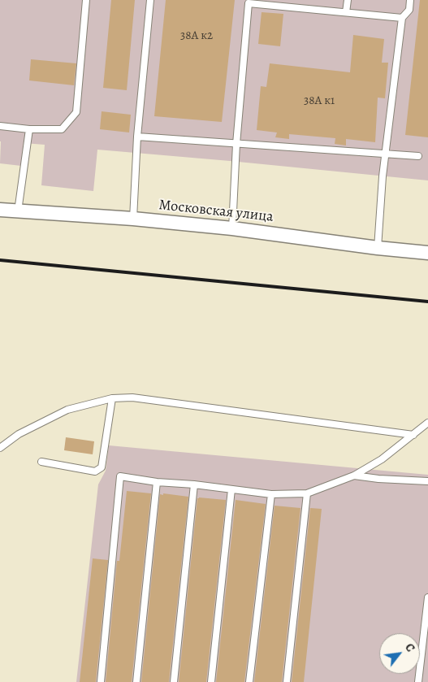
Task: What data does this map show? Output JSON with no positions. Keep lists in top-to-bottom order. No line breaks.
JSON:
{"streets":{"street":["Московская улица"]},"house_numbers":["38А к2","38А к1"],"north":"top right"}
